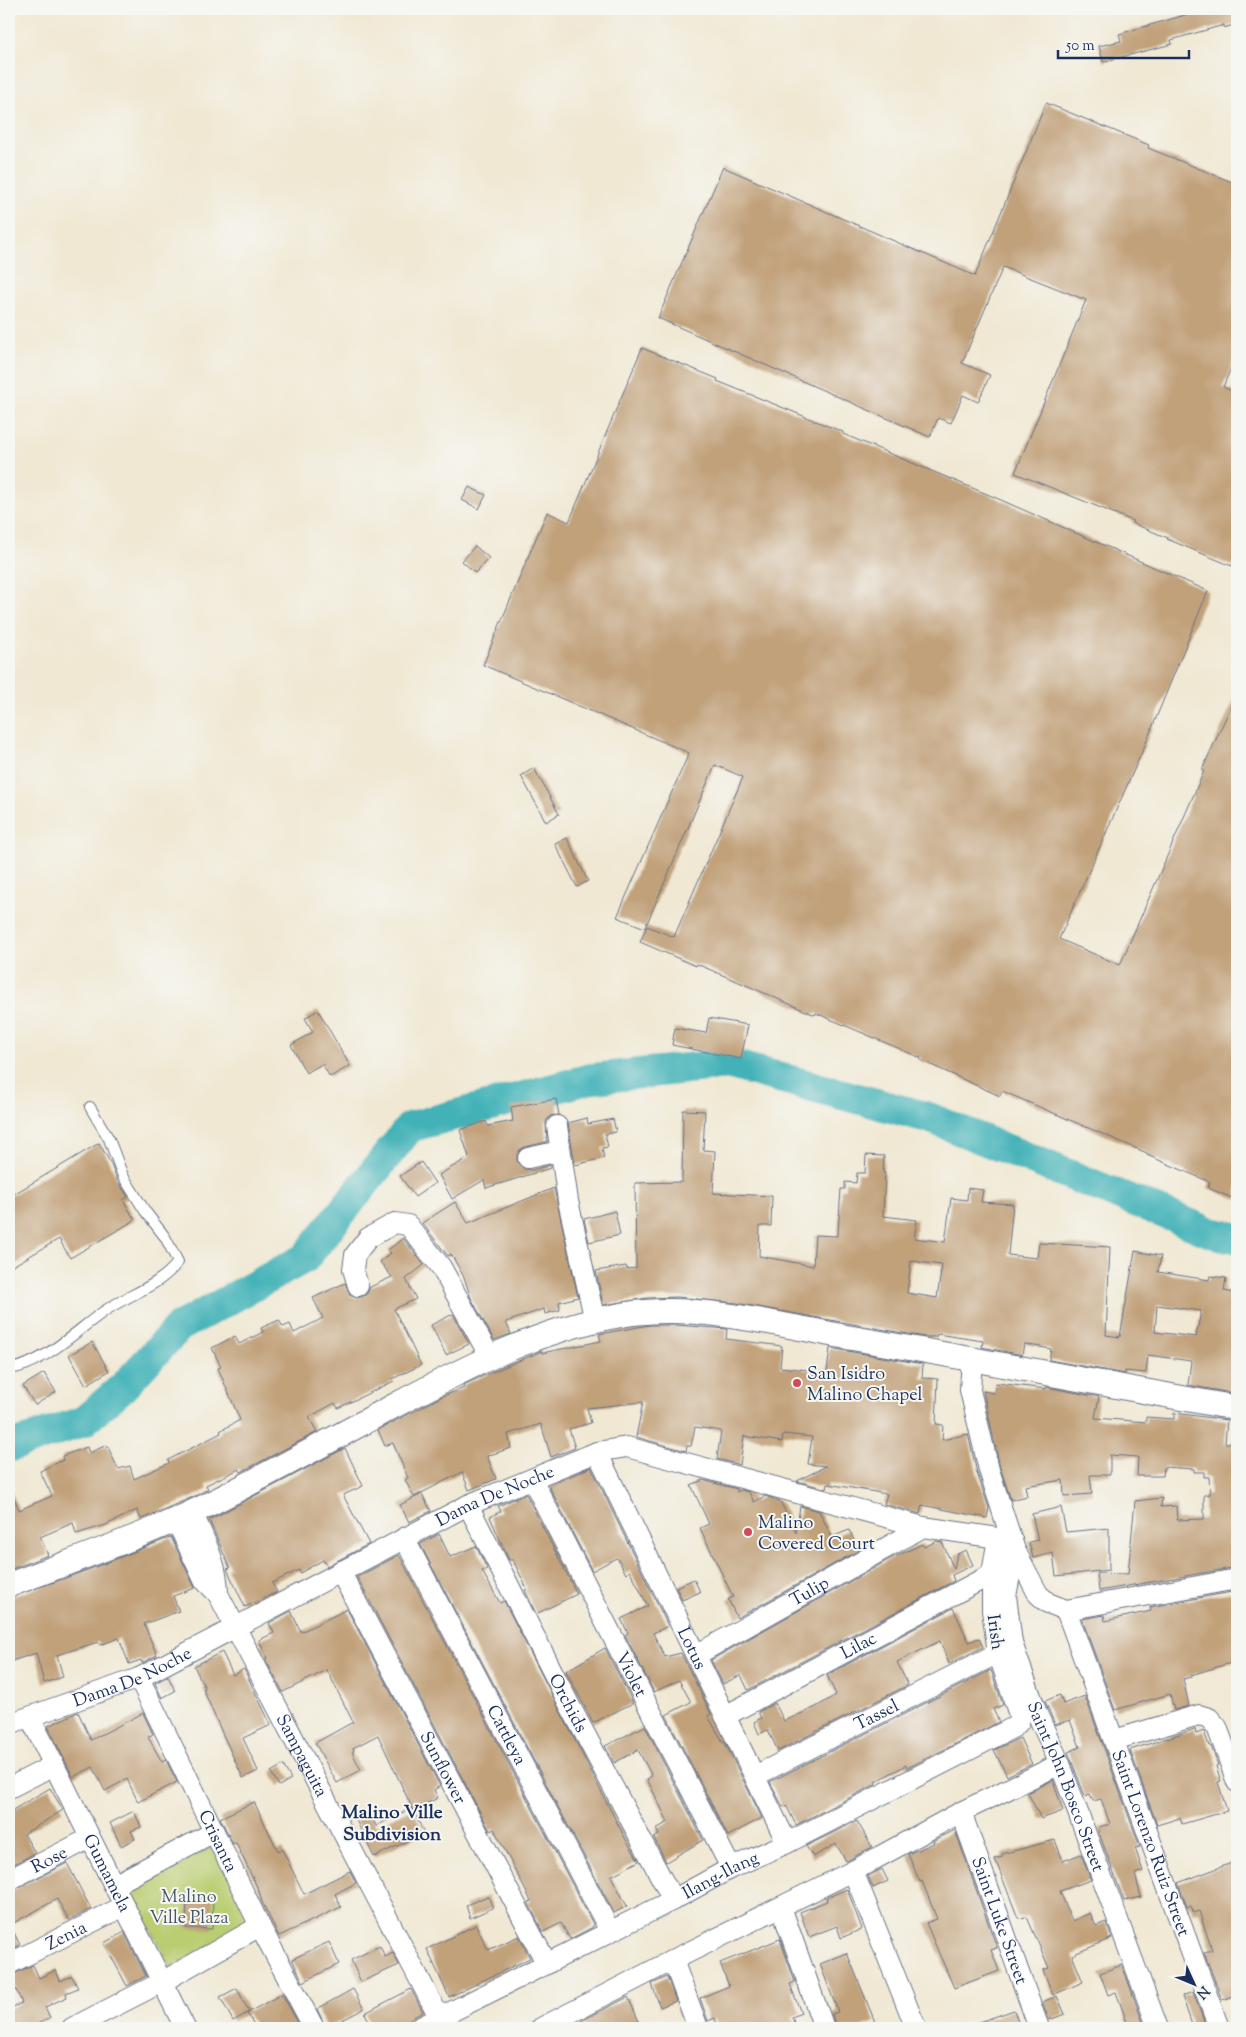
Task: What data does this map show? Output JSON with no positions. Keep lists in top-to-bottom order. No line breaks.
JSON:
{"streets":{"street":["Dama De Noche","Tulip","Irish","Lilac","Lotus","Violet","Orchids","Tassel","Cattleya","Sampaguita","Sunflower","Saint John Bosco Street","Crisanta","Saint Lorenzo Ruiz Street","Rose","Gumamela","Ilang-Ilang","Saint Luke Street","Zenia"]},"crossings":[["Dama De Noche","Tulip"],["Dama De Noche","Irish"],["Dama De Noche","Lotus"],["Dama De Noche","Violet"],["Dama De Noche","Orchids"],["Dama De Noche","Cattleya"],["Dama De Noche","Sampaguita"],["Dama De Noche","Sunflower"],["Dama De Noche","Saint John Bosco Street"],["Dama De Noche","Crisanta"],["Dama De Noche","Gumamela"],["Tulip","Lotus"],["Irish","Lilac"],["Irish","Tassel"],["Irish","Saint John Bosco Street"],["Irish","Ilang-Ilang"],["Lilac","Lotus"],["Lotus","Tassel"],["Lotus","Ilang-Ilang"],["Violet","Ilang-Ilang"],["Orchids","Ilang-Ilang"],["Cattleya","Ilang-Ilang"],["Sampaguita","Ilang-Ilang"],["Sunflower","Ilang-Ilang"],["Rose","Gumamela"],["Gumamela","Zenia"]],"districts":["Malino Ville Subdivision"],"parks":["Malino Ville Plaza"],"places":["San Isidro Malino Chapel","Malino Covered Court"],"scale_bar":"50 m","north":"bottom right"}
